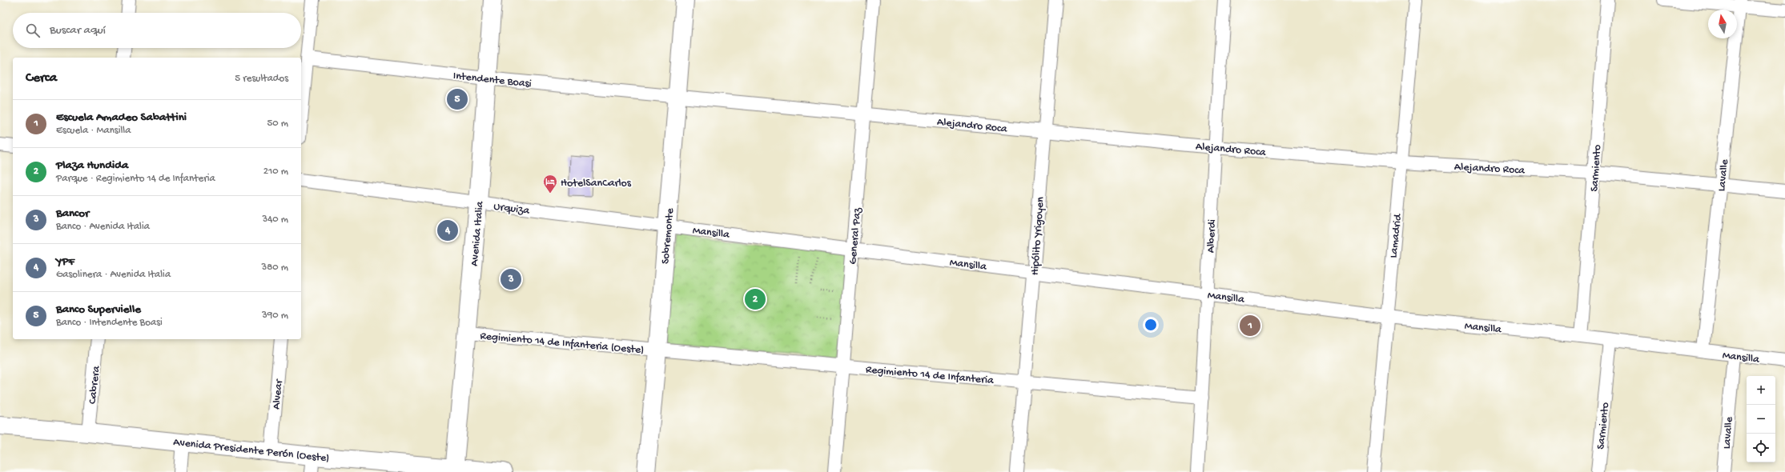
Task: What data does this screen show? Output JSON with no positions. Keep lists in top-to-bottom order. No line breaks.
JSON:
{"streets":{"main road":["Avenida Italia","Sobremonte","Avenida Presidente Perón (Oeste)"],"street":["Intendente Boasi","Alejandro Roca","Sarmiento","Lavalle","Urquiza","Mansilla","General Paz","Hipólito Yrigoyen","Alberdi","Lamadrid","Regimiento 14 de Infanteria (Oeste)","Regimiento 14 de Infanteria","Cabrera","Alvear"]},"crossings":[["Intendente Boasi","Alejandro Roca"],["Intendente Boasi","Avenida Italia"],["Intendente Boasi","Sobremonte"],["Alejandro Roca","Sarmiento"],["Alejandro Roca","Lavalle"],["Alejandro Roca","Sobremonte"],["Alejandro Roca","General Paz"],["Alejandro Roca","Hipólito Yrigoyen"],["Alejandro Roca","Alberdi"],["Alejandro Roca","Lamadrid"],["Sarmiento","Mansilla"],["Lavalle","Mansilla"],["Urquiza","Mansilla"],["Urquiza","Avenida Italia"],["Urquiza","Sobremonte"],["Mansilla","Sobremonte"],["Mansilla","General Paz"],["Mansilla","Hipólito Yrigoyen"],["Mansilla","Alberdi"],["Mansilla","Lamadrid"],["Avenida Italia","Regimiento 14 de Infanteria (Oeste)"],["Avenida Italia","Avenida Presidente Perón (Oeste)"],["Sobremonte","Regimiento 14 de Infanteria (Oeste)"],["Sobremonte","Regimiento 14 de Infanteria"],["General Paz","Regimiento 14 de Infanteria"],["Hipólito Yrigoyen","Regimiento 14 de Infanteria"],["Alberdi","Regimiento 14 de Infanteria"],["Regimiento 14 de Infanteria (Oeste)","Regimiento 14 de Infanteria"],["Cabrera","Avenida Presidente Perón (Oeste)"],["Alvear","Avenida Presidente Perón (Oeste)"]],"places":{"hotel":["HotelSanCarlos"]},"north":"top","page":{"search":"Buscar aquí","heading":["Cerca","5 resultados"],"pins":["5","4","3","2","1"],"list":[{"mark":"1","name":"Escuela Amadeo Sabattini","note":"Escuela · Mansilla","value":"50 m"},{"mark":"2","name":"Plaza Hundida","note":"Parque · Regimiento 14 de Infanteria","value":"210 m"},{"mark":"3","name":"Bancor","note":"Banco · Avenida Italia","value":"340 m"},{"mark":"4","name":"YPF","note":"Gasolinera · Avenida Italia","value":"380 m"},{"mark":"5","name":"Banco Supervielle","note":"Banco · Intendente Boasi","value":"390 m"}],"map_buttons":["+","−"]}}
